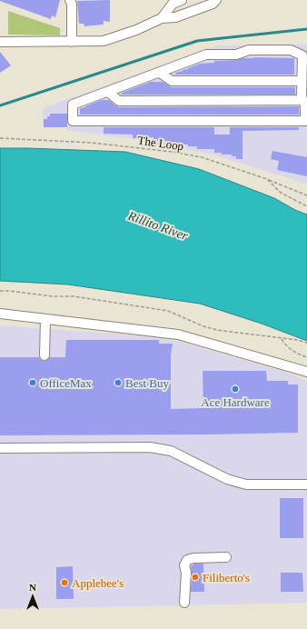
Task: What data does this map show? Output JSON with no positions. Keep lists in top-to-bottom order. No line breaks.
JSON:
{"streets":{"path":["The Loop"]},"water":["Rillito River"],"places":["OfficeMax","Best Buy","Ace Hardware","Filiberto's","Applebee's"],"north":"top"}
